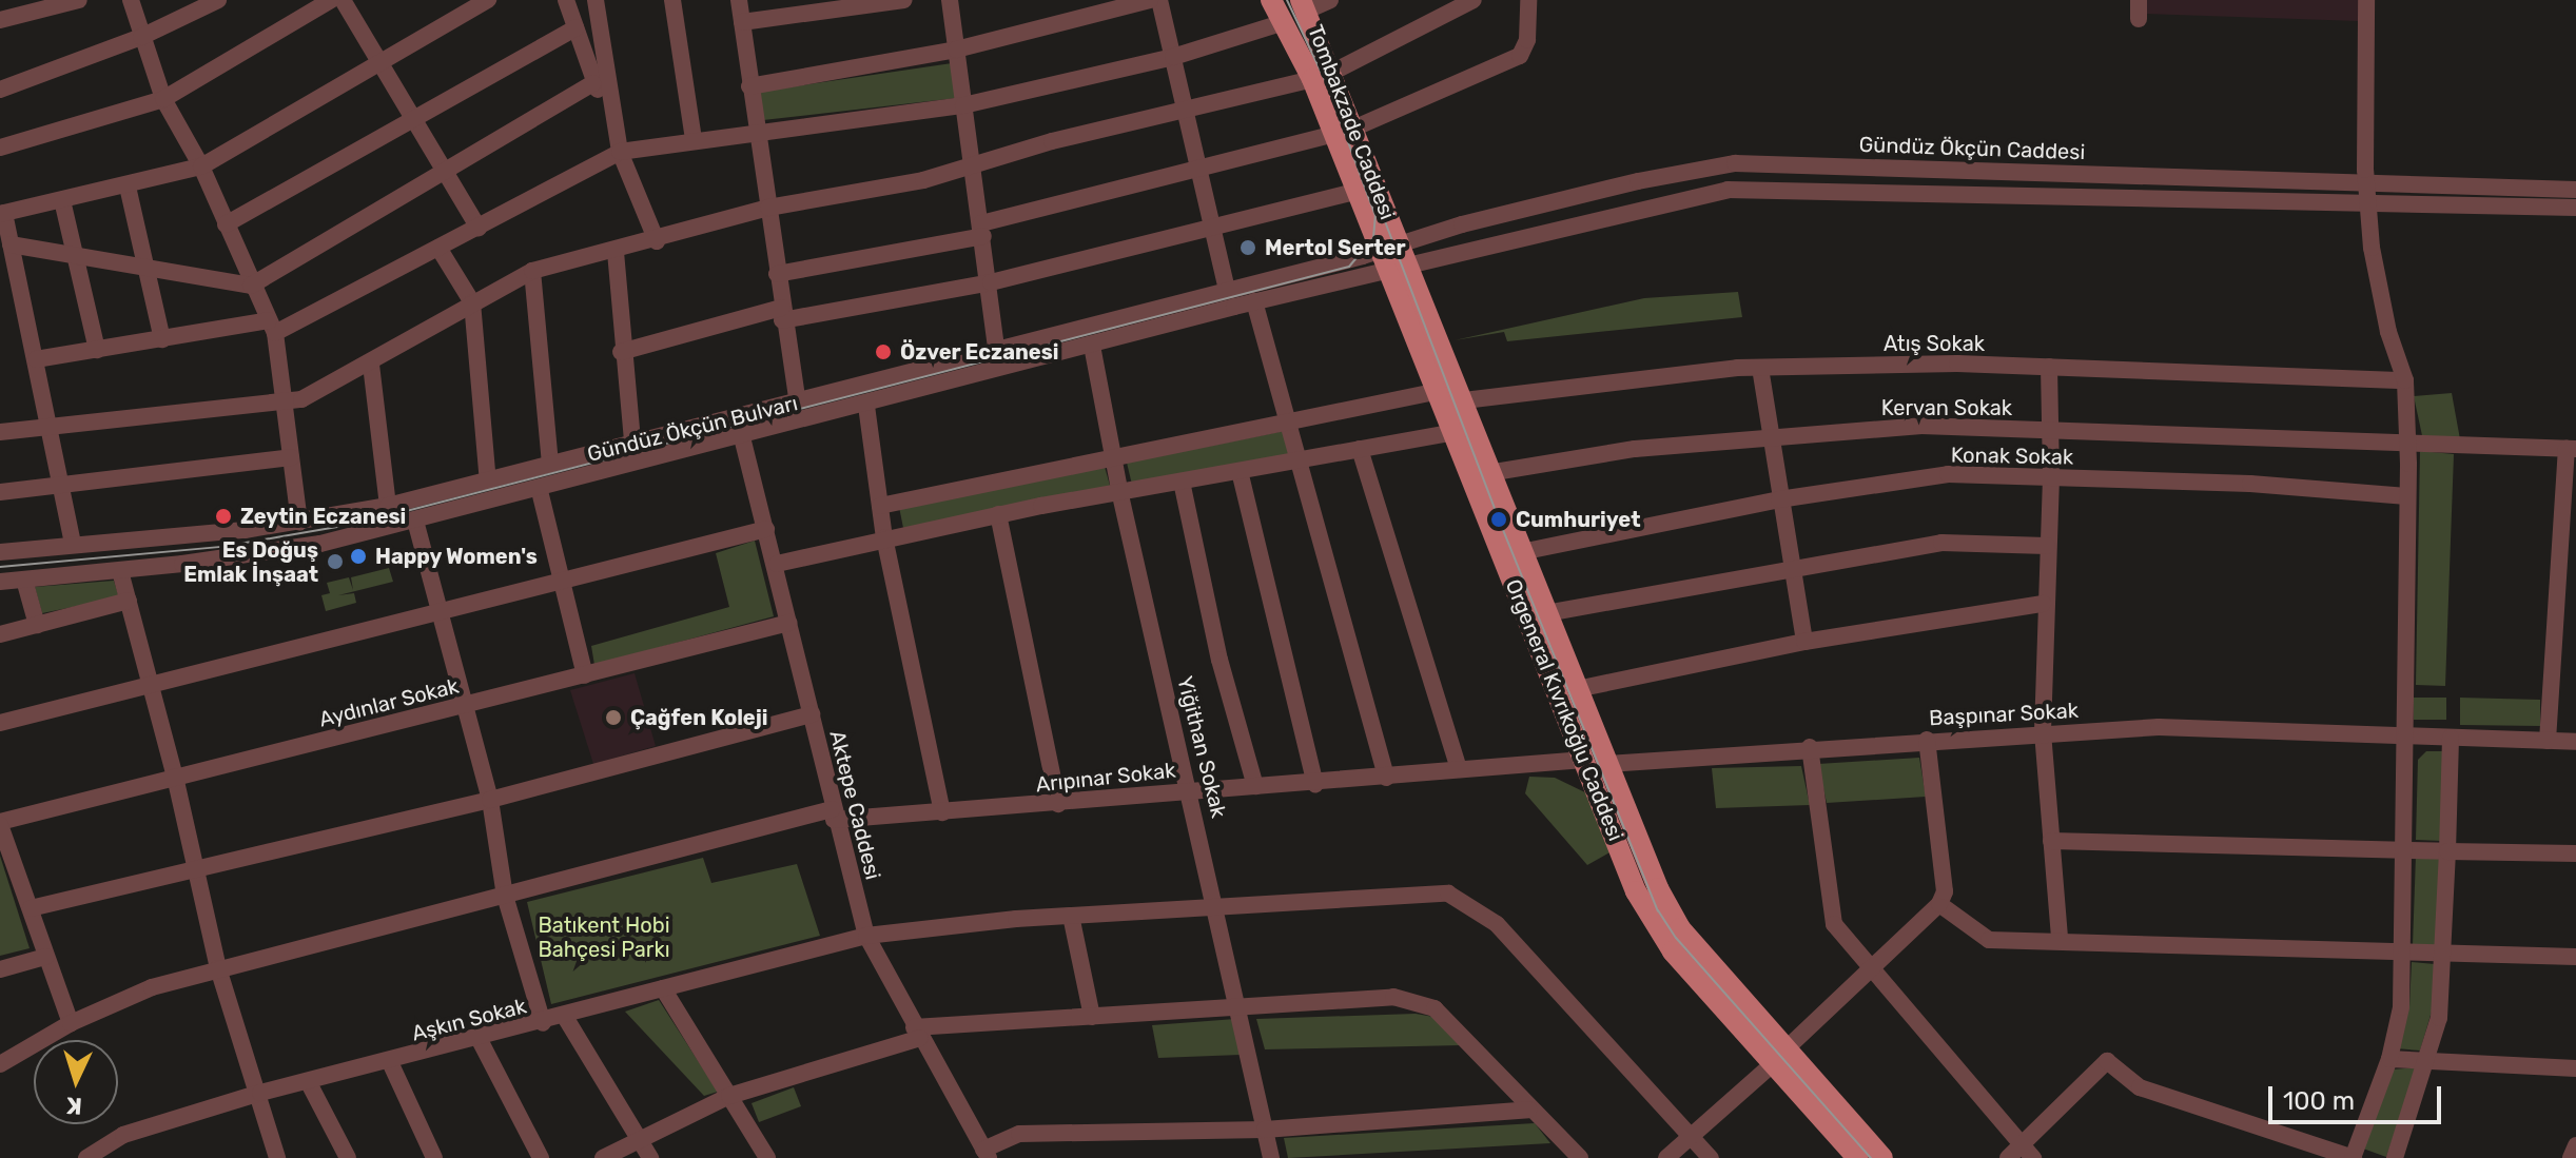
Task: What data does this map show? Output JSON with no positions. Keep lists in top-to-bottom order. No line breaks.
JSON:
{"streets":{"main road":["Tombakzade Caddesi","Orgeneral Kıvrıkoğlu Caddesi"],"street":["Gündüz Ökçün Caddesi","Atış Sokak","Kervan Sokak","Gündüz Ökçün Bulvarı","Konak Sokak","Aydınlar Sokak","Başpınar Sokak","Yiğithan Sokak","Arıpınar Sokak","Aktepe Caddesi","Aşkın Sokak"]},"crossings":[["Tombakzade Caddesi","Gündüz Ökçün Caddesi"],["Tombakzade Caddesi","Gündüz Ökçün Bulvarı"],["Tombakzade Caddesi","Orgeneral Kıvrıkoğlu Caddesi"],["Gündüz Ökçün Caddesi","Gündüz Ökçün Bulvarı"],["Gündüz Ökçün Caddesi","Orgeneral Kıvrıkoğlu Caddesi"],["Gündüz Ökçün Bulvarı","Orgeneral Kıvrıkoğlu Caddesi"],["Gündüz Ökçün Bulvarı","Yiğithan Sokak"],["Gündüz Ökçün Bulvarı","Aktepe Caddesi"],["Aydınlar Sokak","Aktepe Caddesi"],["Orgeneral Kıvrıkoğlu Caddesi","Arıpınar Sokak"],["Yiğithan Sokak","Arıpınar Sokak"],["Yiğithan Sokak","Aşkın Sokak"],["Arıpınar Sokak","Aktepe Caddesi"],["Aktepe Caddesi","Aşkın Sokak"]],"parks":["Batıkent Hobi Bahçesi Parkı"],"places":["Mertol Serter","Özver Eczanesi","Zeytin Eczanesi","Cumhuriyet","Happy Women's","Es Doğuş Emlak İnşaat","Çağfen Koleji"],"scale_bar":"100 m","north":"bottom"}
